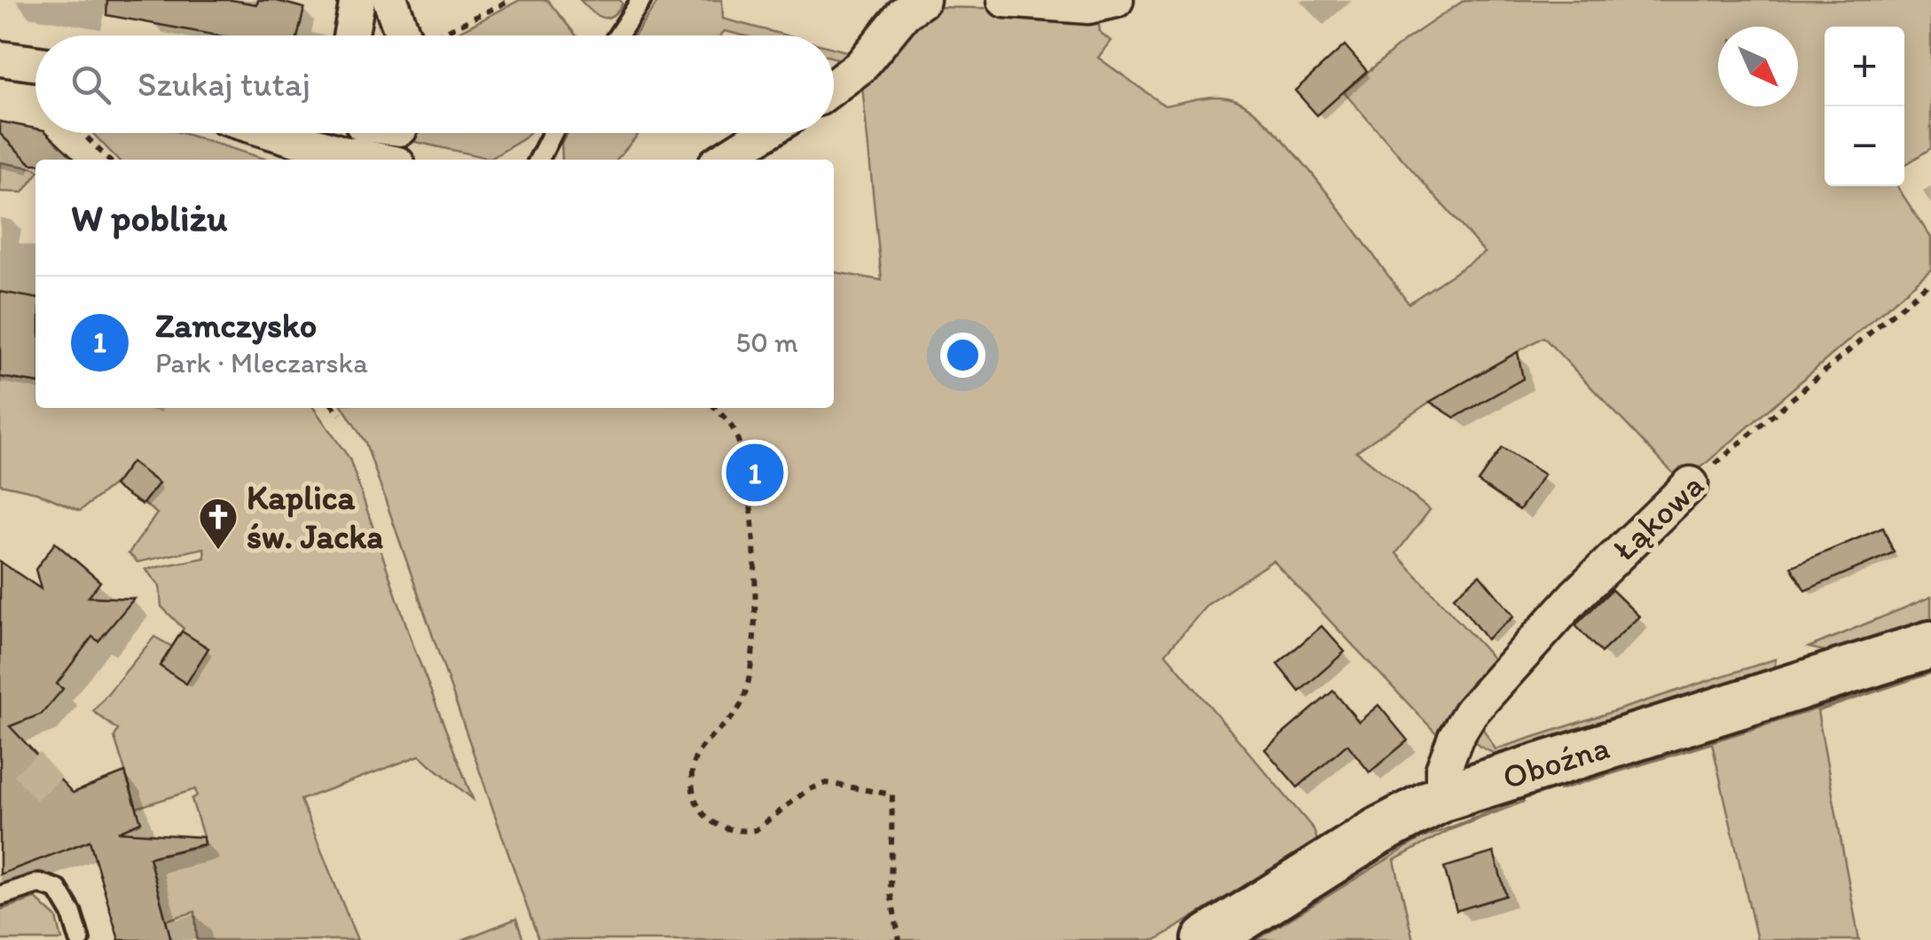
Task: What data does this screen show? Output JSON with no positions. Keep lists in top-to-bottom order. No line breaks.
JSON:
{"streets":{"street":["Łąkowa","Oboźna"]},"crossings":[["Łąkowa","Oboźna"]],"places":{"church":["Kaplica św. Jacka"]},"north":"bottom right","page":{"map_buttons":["+","−"],"search":"Szukaj tutaj","heading":"W pobliżu","list":[{"mark":"1","name":"Zamczysko","note":"Park · Mleczarska","value":"50 m"}],"pins":"1"}}
